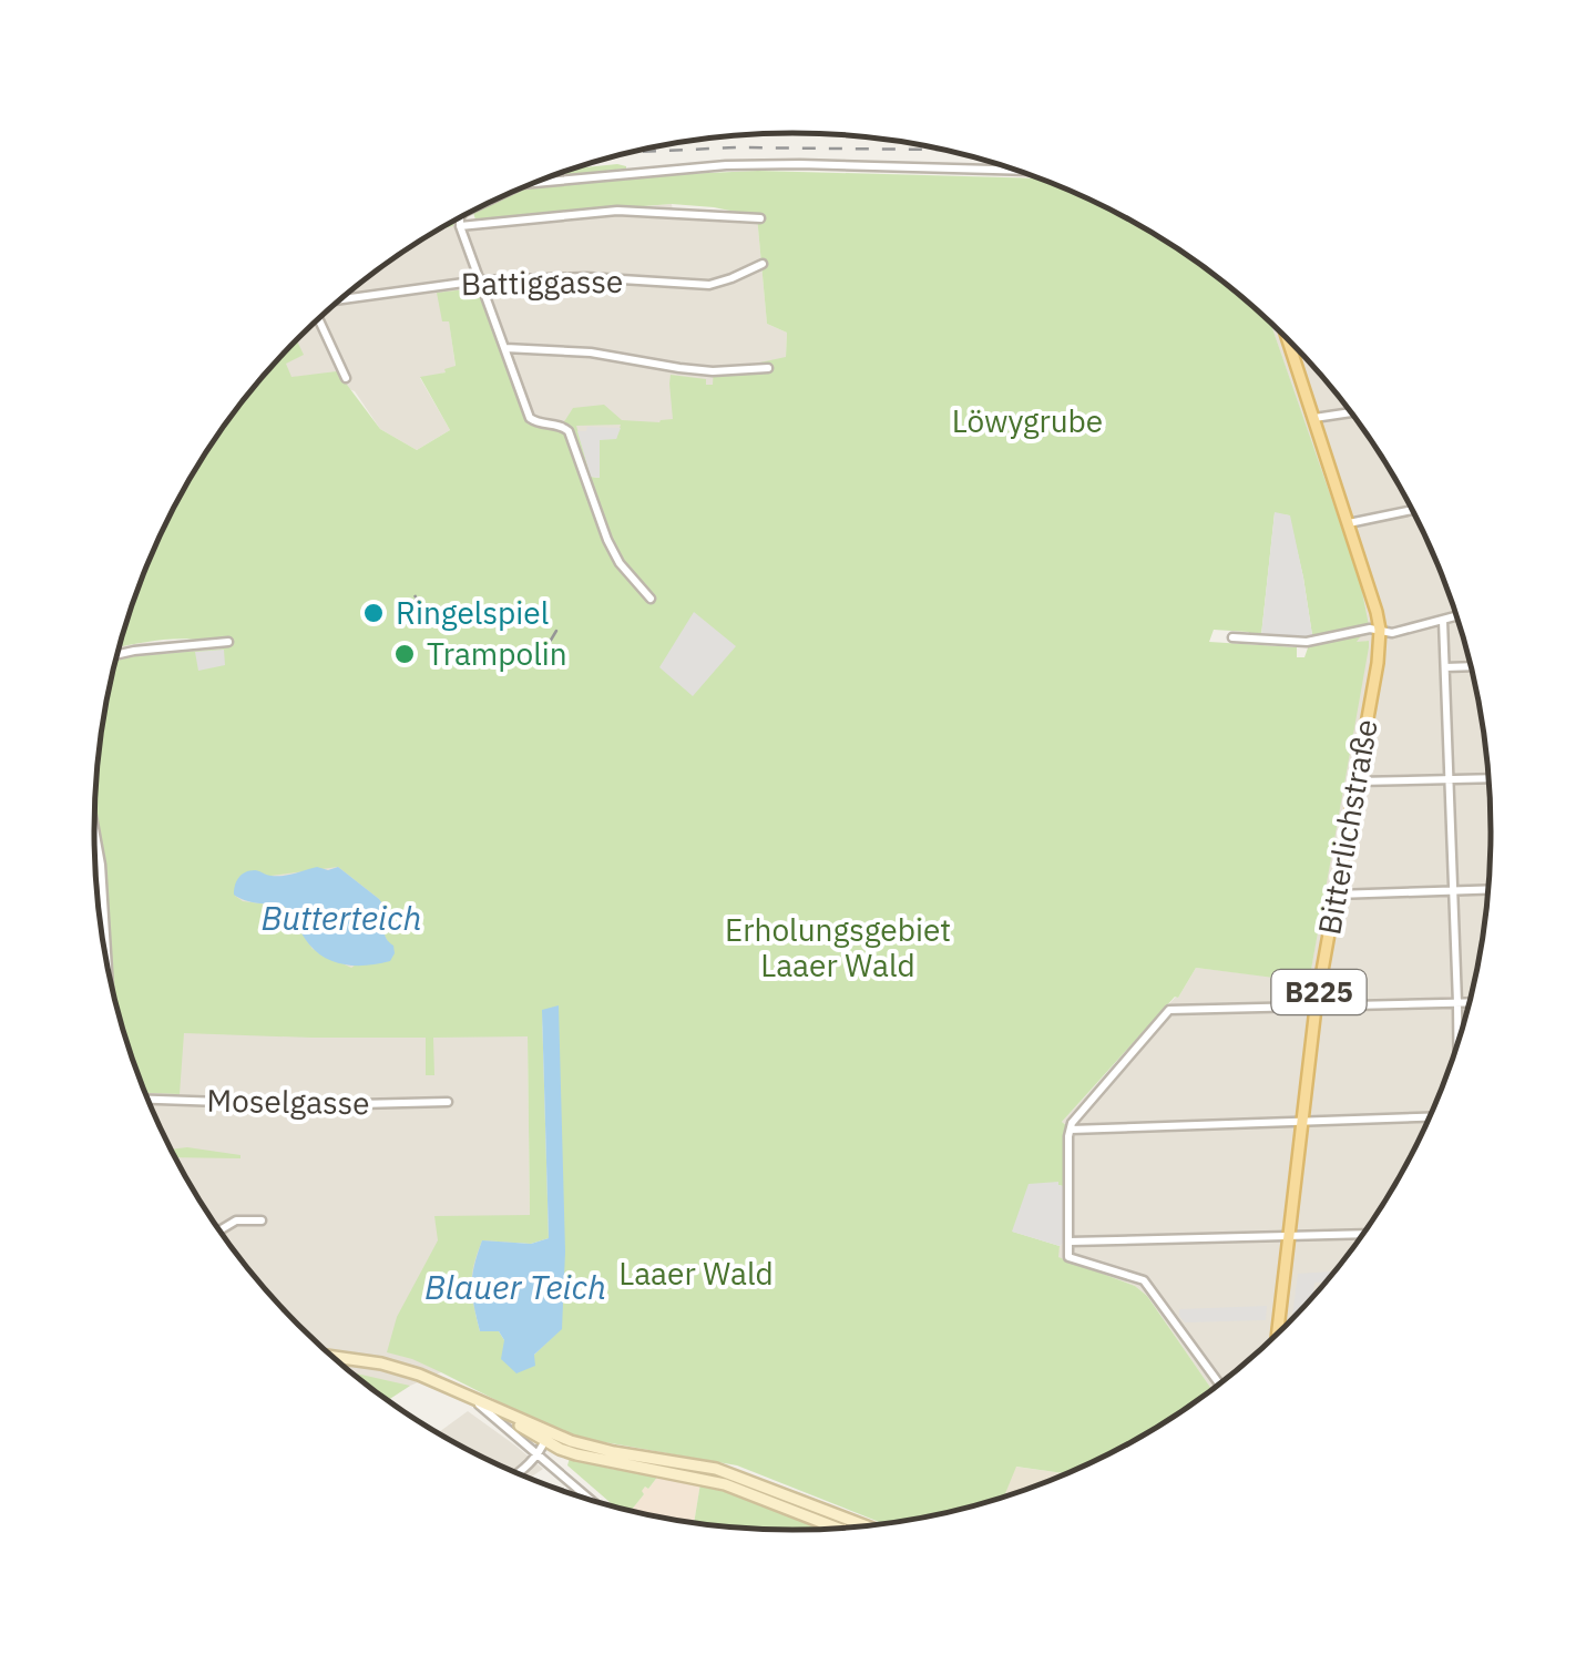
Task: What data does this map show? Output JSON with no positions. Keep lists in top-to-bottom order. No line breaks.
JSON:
{"streets":{"main road":["Bitterlichstraße","B225"],"street":["Battiggasse","Moselgasse"]},"water":["Butterteich","Blauer Teich"],"parks":["Löwygrube","Erholungsgebiet Laaer Wald","Laaer Wald"],"places":["Ringelspiel","Trampolin"]}
